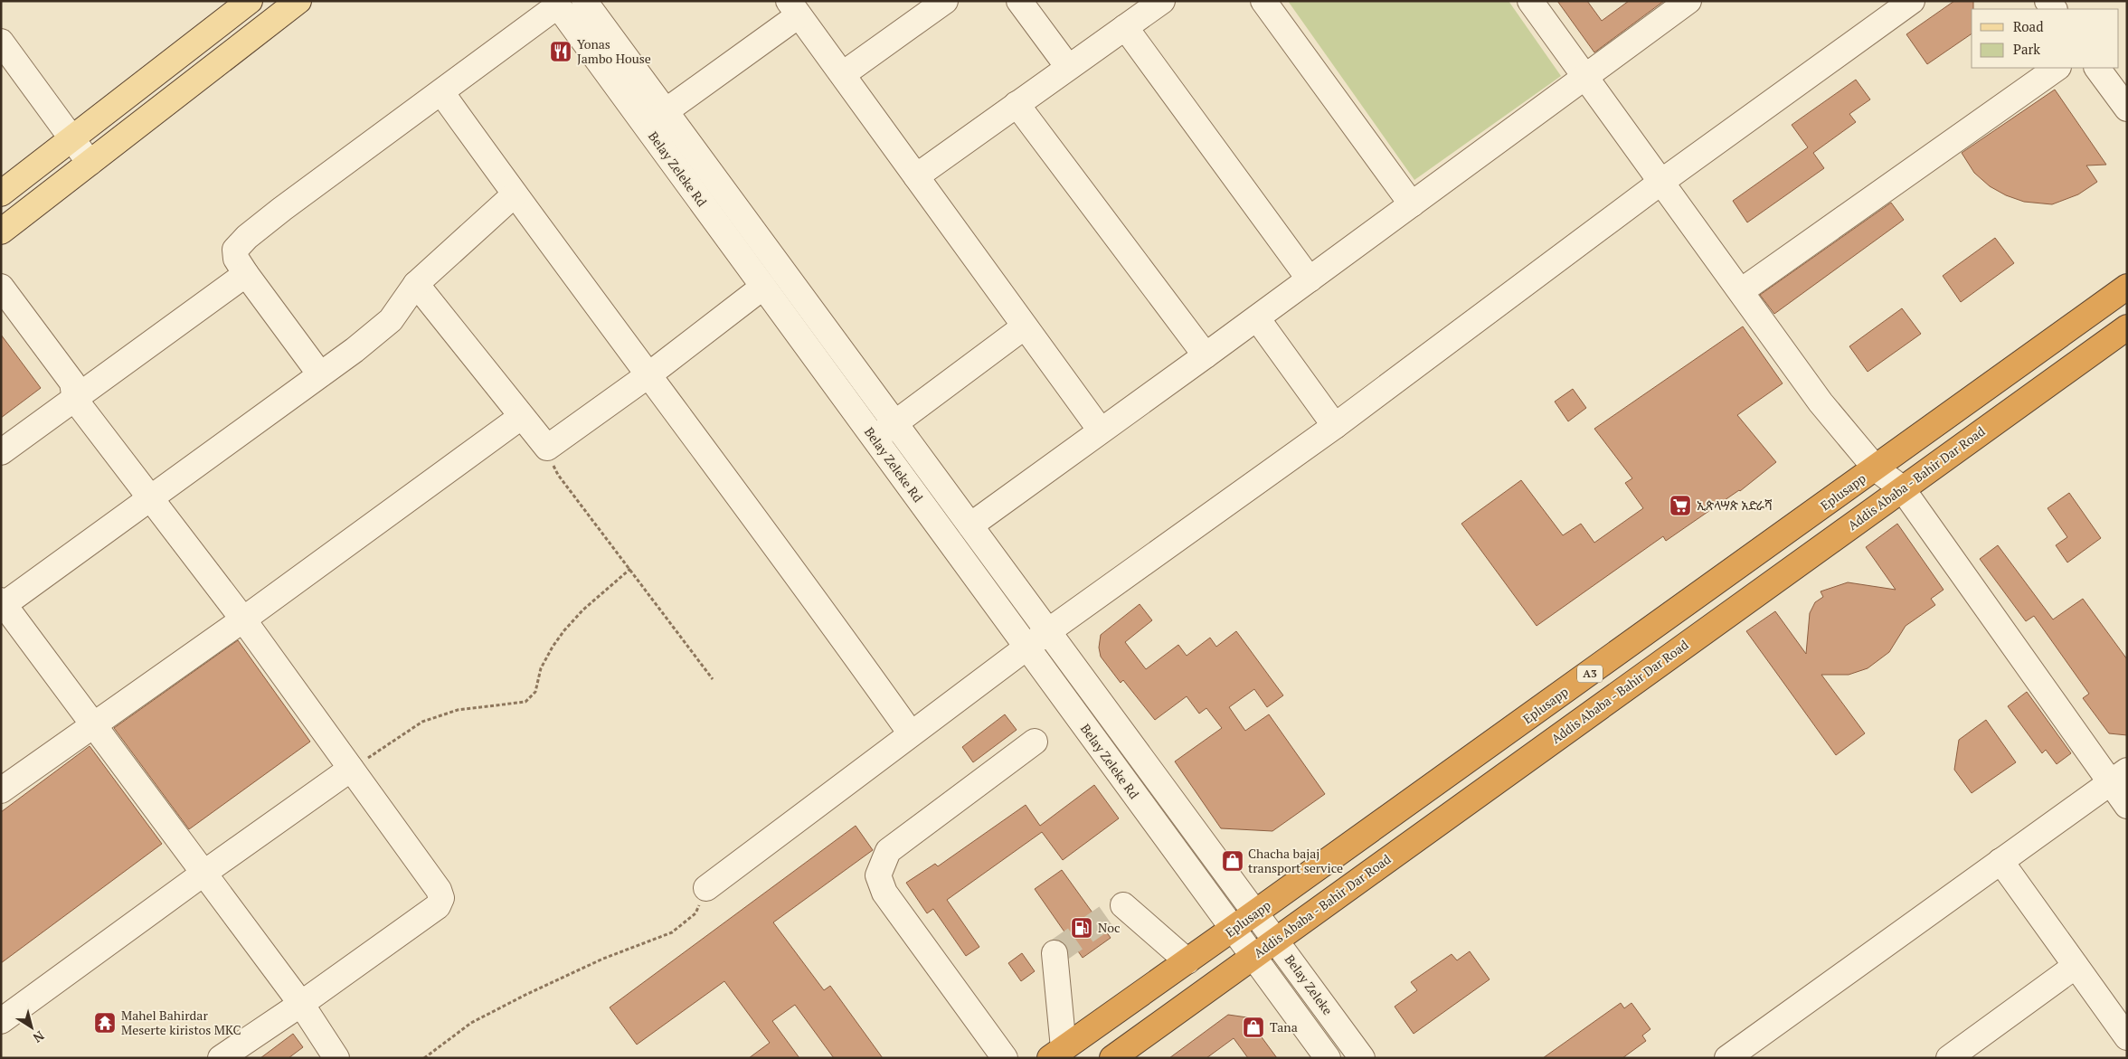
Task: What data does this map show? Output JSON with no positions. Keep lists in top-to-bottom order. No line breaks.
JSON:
{"streets":{"highway":["Addis Ababa - Bahir Dar Road","Eplusapp","A3"],"street":["Belay Zeleke Rd","Belay Zeleke"]},"crossings":[["Belay Zeleke Rd","Eplusapp"],["Belay Zeleke Rd","Belay Zeleke"],["Addis Ababa - Bahir Dar Road","Belay Zeleke"],["Eplusapp","Belay Zeleke"]],"places":{"restaurant":["Yonas Jambo House"],"supermarket":["ኢጵላሣጵ አድራሻ"],"shop":["Chacha bajaj transport service","Tana"],"fuel station":["Noc"],"temple":["Mahel Bahirdar Meserte kiristos MKC"]},"legend":["Road","Park"],"north":"bottom right"}
